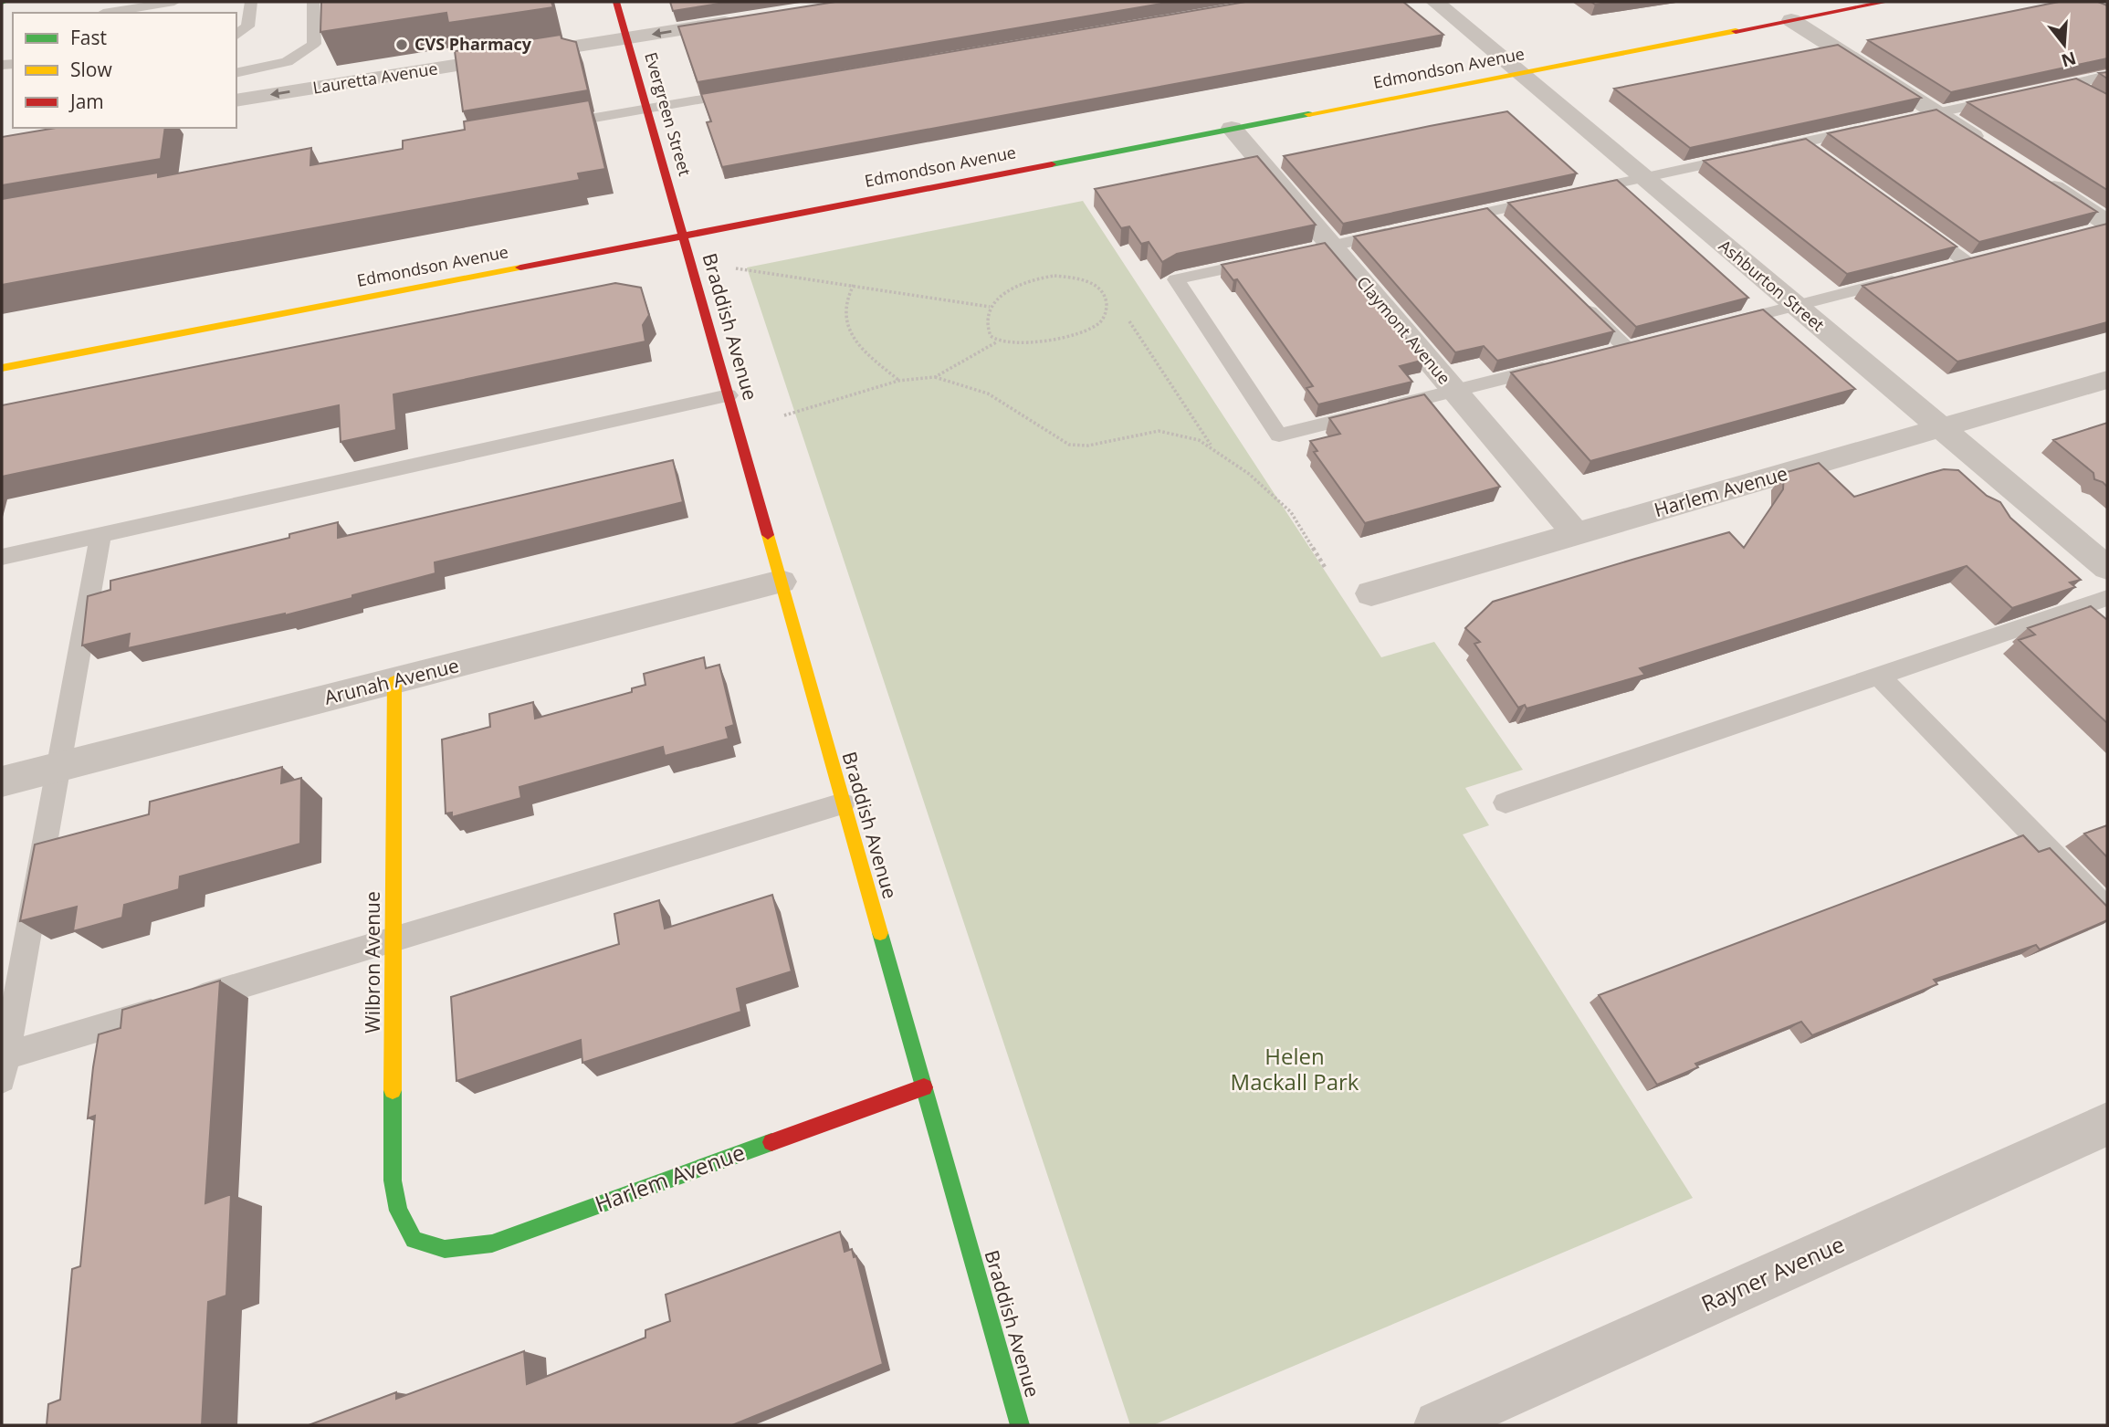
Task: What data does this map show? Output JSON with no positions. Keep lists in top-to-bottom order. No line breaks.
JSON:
{"streets":{"street":["Edmondson Avenue","Lauretta Avenue","Evergreen Street","Ashburton Street","Braddish Avenue","Claymont Avenue","Harlem Avenue","Arunah Avenue","Wilbron Avenue","Rayner Avenue"]},"crossings":[["Edmondson Avenue","Evergreen Street"],["Edmondson Avenue","Ashburton Street"],["Edmondson Avenue","Braddish Avenue"],["Edmondson Avenue","Claymont Avenue"],["Lauretta Avenue","Evergreen Street"],["Evergreen Street","Braddish Avenue"],["Ashburton Street","Harlem Avenue"],["Braddish Avenue","Harlem Avenue"],["Braddish Avenue","Arunah Avenue"],["Claymont Avenue","Harlem Avenue"],["Harlem Avenue","Wilbron Avenue"],["Arunah Avenue","Wilbron Avenue"]],"one_way":["Lauretta Avenue"],"parks":["Helen Mackall Park"],"places":["CVS Pharmacy"],"legend":["Fast","Slow","Jam"],"north":"bottom"}
